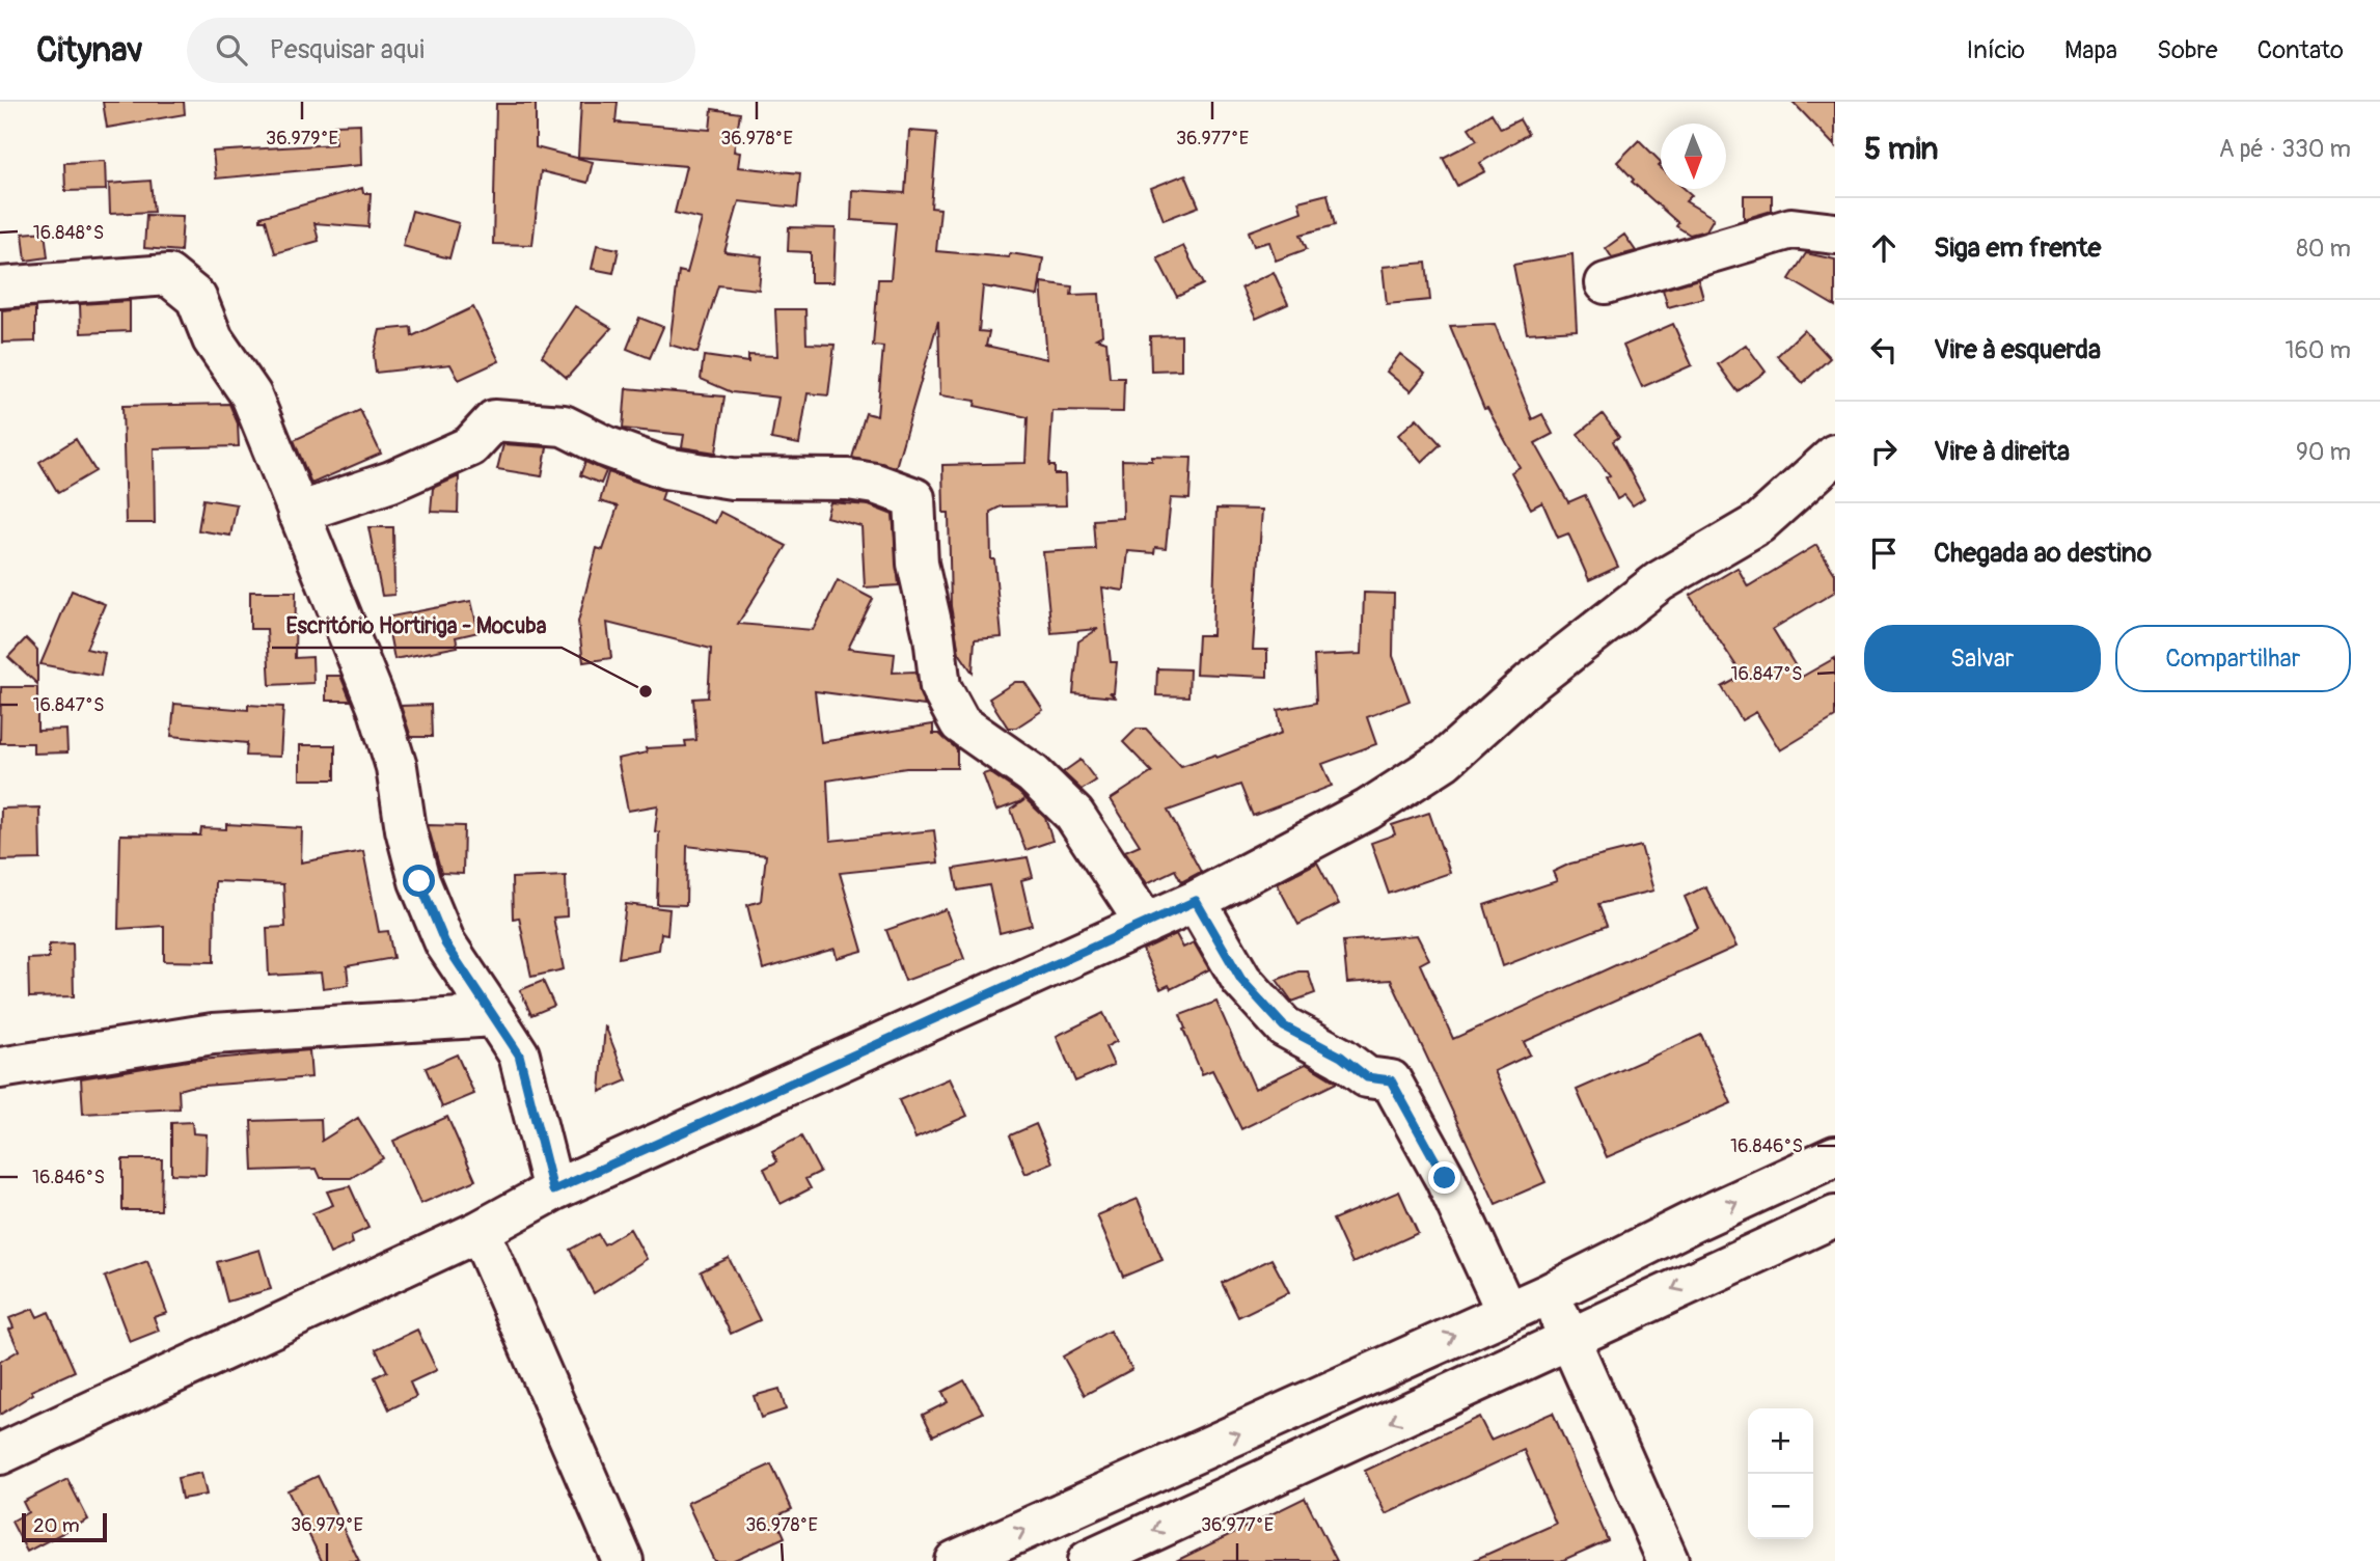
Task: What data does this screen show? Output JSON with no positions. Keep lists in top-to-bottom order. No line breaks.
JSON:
{"places":["Escritório Hortiriga - Mocuba"],"scale_bar":"20 m","north":"bottom","page":{"header":"Citynav","search":"Pesquisar aqui","nav":["Início","Mapa","Sobre","Contato"],"heading":["5 min","A pé · 330 m"],"list":[["Siga em frente","80 m"],["Vire à esquerda","160 m"],["Vire à direita","90 m"],"Chegada ao destino"],"buttons":["Salvar","Compartilhar"],"map_buttons":["+","−"],"scale":"20 m"},"coordinates":["36.979°E","36.978°E","36.977°E","16.848°S","16.847°S","16.846°S"]}
